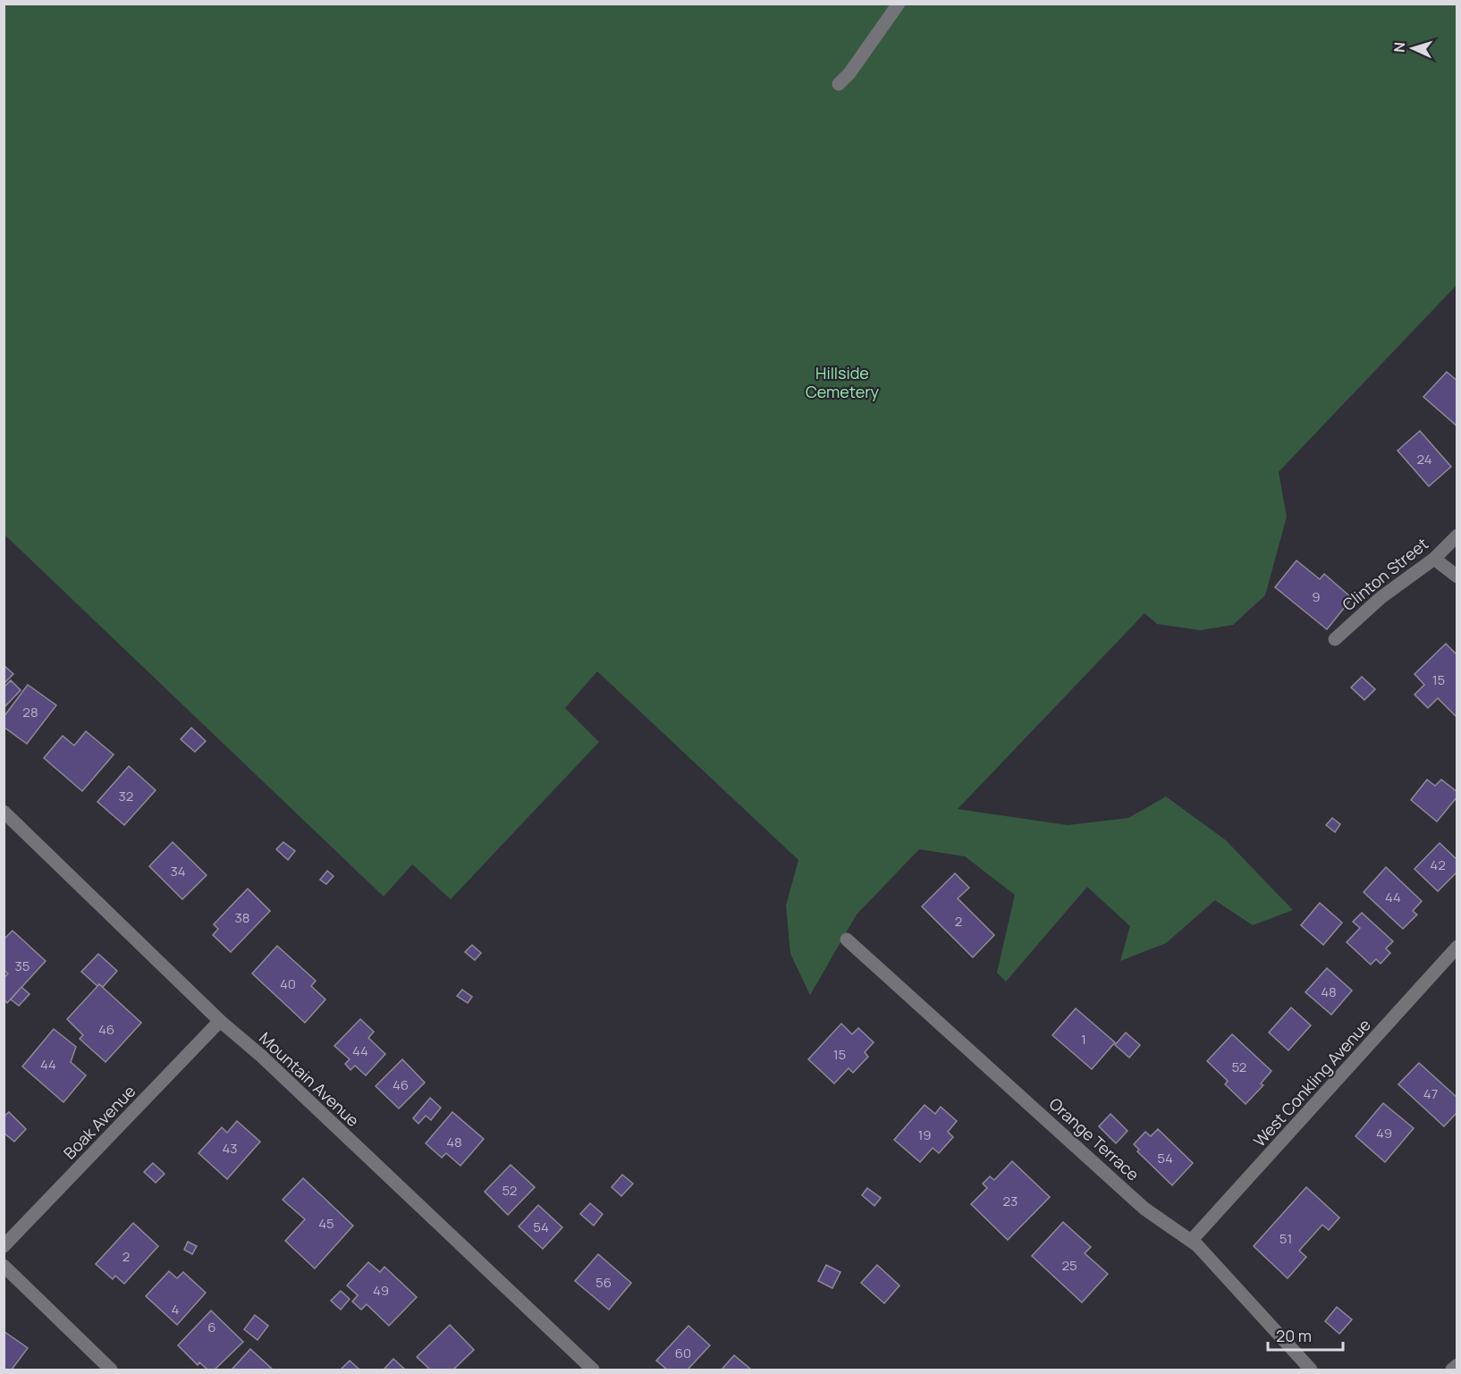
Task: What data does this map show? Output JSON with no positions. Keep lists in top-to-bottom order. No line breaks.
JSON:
{"streets":{"street":["Clinton Street","Mountain Avenue","West Conkling Avenue","Boak Avenue","Orange Terrace"]},"crossings":[["Mountain Avenue","Boak Avenue"],["West Conkling Avenue","Orange Terrace"]],"parks":["Hillside Cemetery"],"house_numbers":["24","9","15","28","32","42","34","44","38","2","35","40","48","46","1","44","15","44","52","46","47","49","19","48","43","54","52","23","45","54","51","2","25","56","49","4","6","60"],"scale_bar":"20 m","north":"left"}
